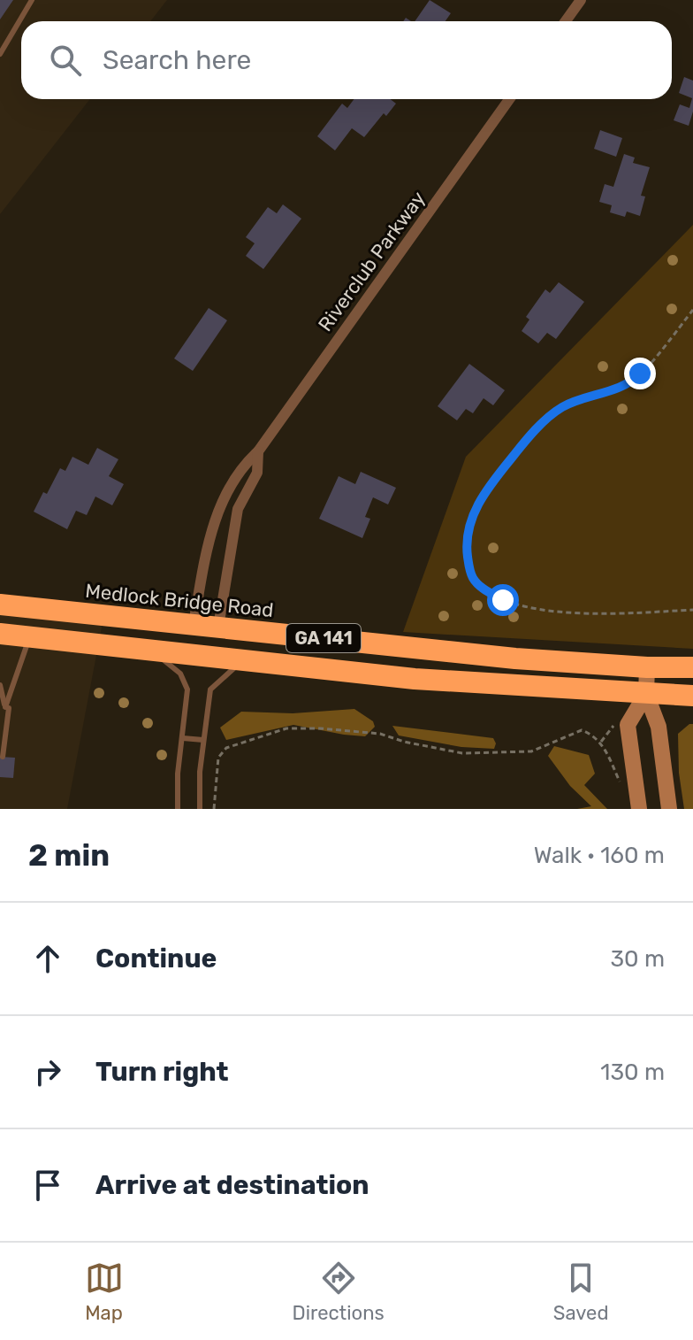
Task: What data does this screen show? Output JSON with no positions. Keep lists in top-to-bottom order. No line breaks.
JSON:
{"streets":{"highway":["Medlock Bridge Road","GA 141"],"street":["Riverclub Parkway"]},"crossings":[["Riverclub Parkway","Medlock Bridge Road"]],"page":{"search":"Search here","heading":["2 min","Walk · 160 m"],"list":[["Continue","30 m"],["Turn right","130 m"],"Arrive at destination"],"nav":["Map","Directions","Saved"]}}
